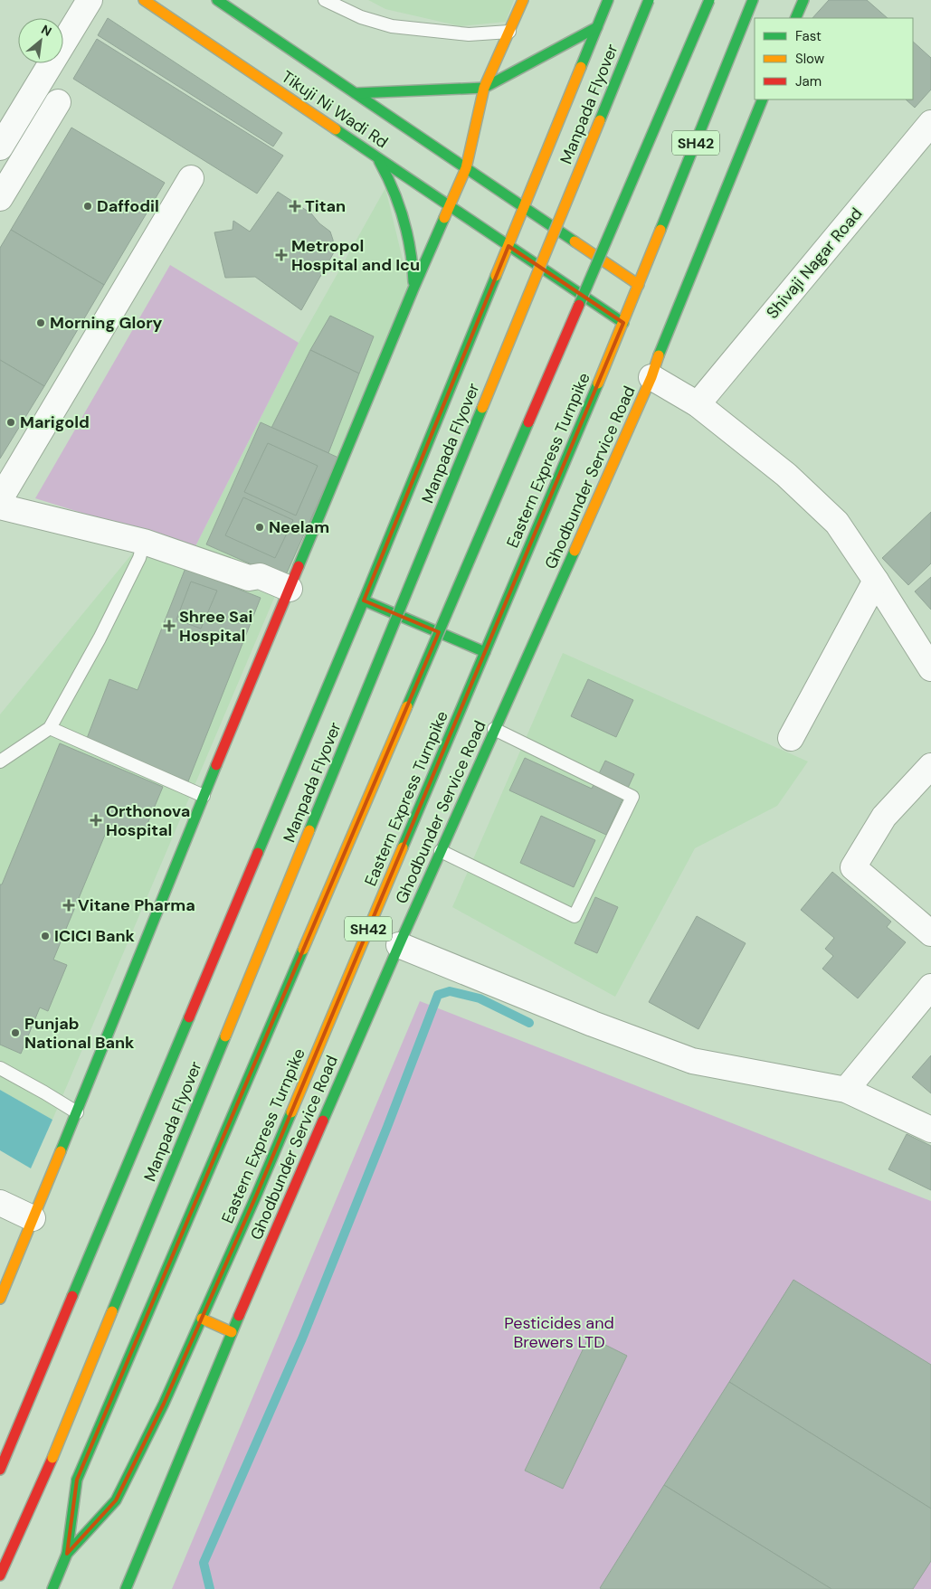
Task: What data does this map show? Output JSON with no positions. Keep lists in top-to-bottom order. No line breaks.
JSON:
{"streets":{"main road":["Manpada Flyover","Tikuji Ni Wadi Rd","SH42","Eastern Express Turnpike","Ghodbunder Service Road"],"street":["Shivaji Nagar Road"]},"crossings":[["Tikuji Ni Wadi Rd","Eastern Express Turnpike"]],"parks":["Pesticides and Brewers LTD"],"places":{"other":["Daffodil","Morning Glory","Marigold","Neelam","ICICI Bank","Punjab National Bank"],"health":["Titan","Metropol Hospital and Icu","Shree Sai Hospital","Orthonova Hospital","Vitane Pharma"]},"legend":["Fast","Slow","Jam"],"north":"top right"}
